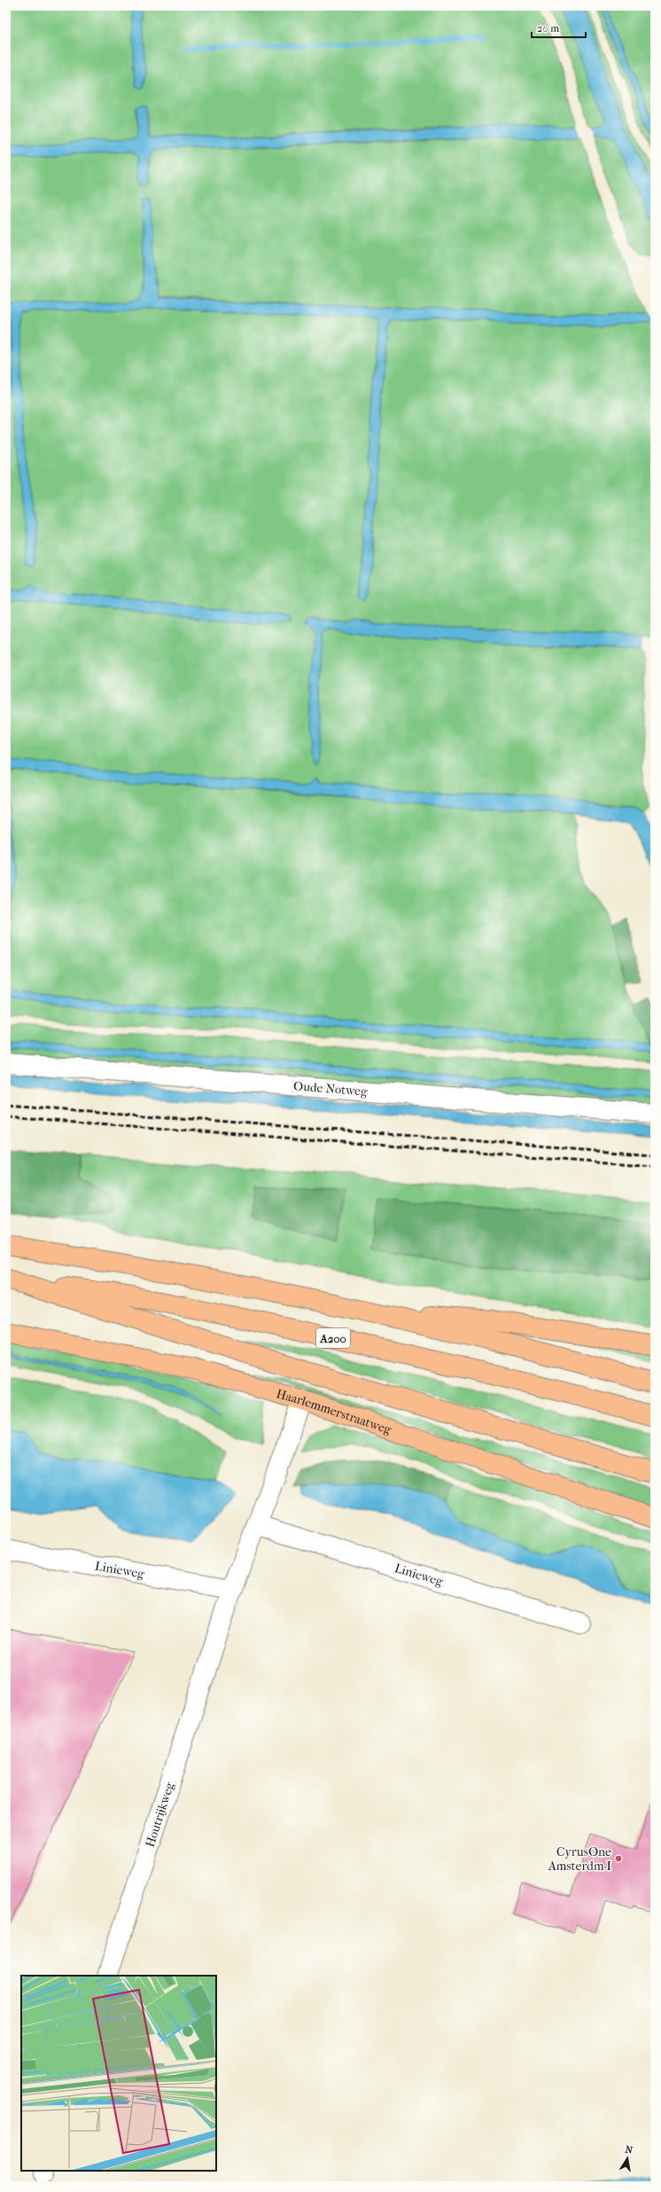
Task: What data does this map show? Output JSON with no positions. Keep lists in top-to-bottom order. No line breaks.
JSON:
{"streets":{"main road":["A200","Haarlemmerstraatweg"],"street":["Oude Notweg","Linieweg","Houtrijkweg"]},"crossings":[["Linieweg","Houtrijkweg"]],"places":["CyrusOne Amsterdm I"],"scale_bar":"20 m","north":"top"}
